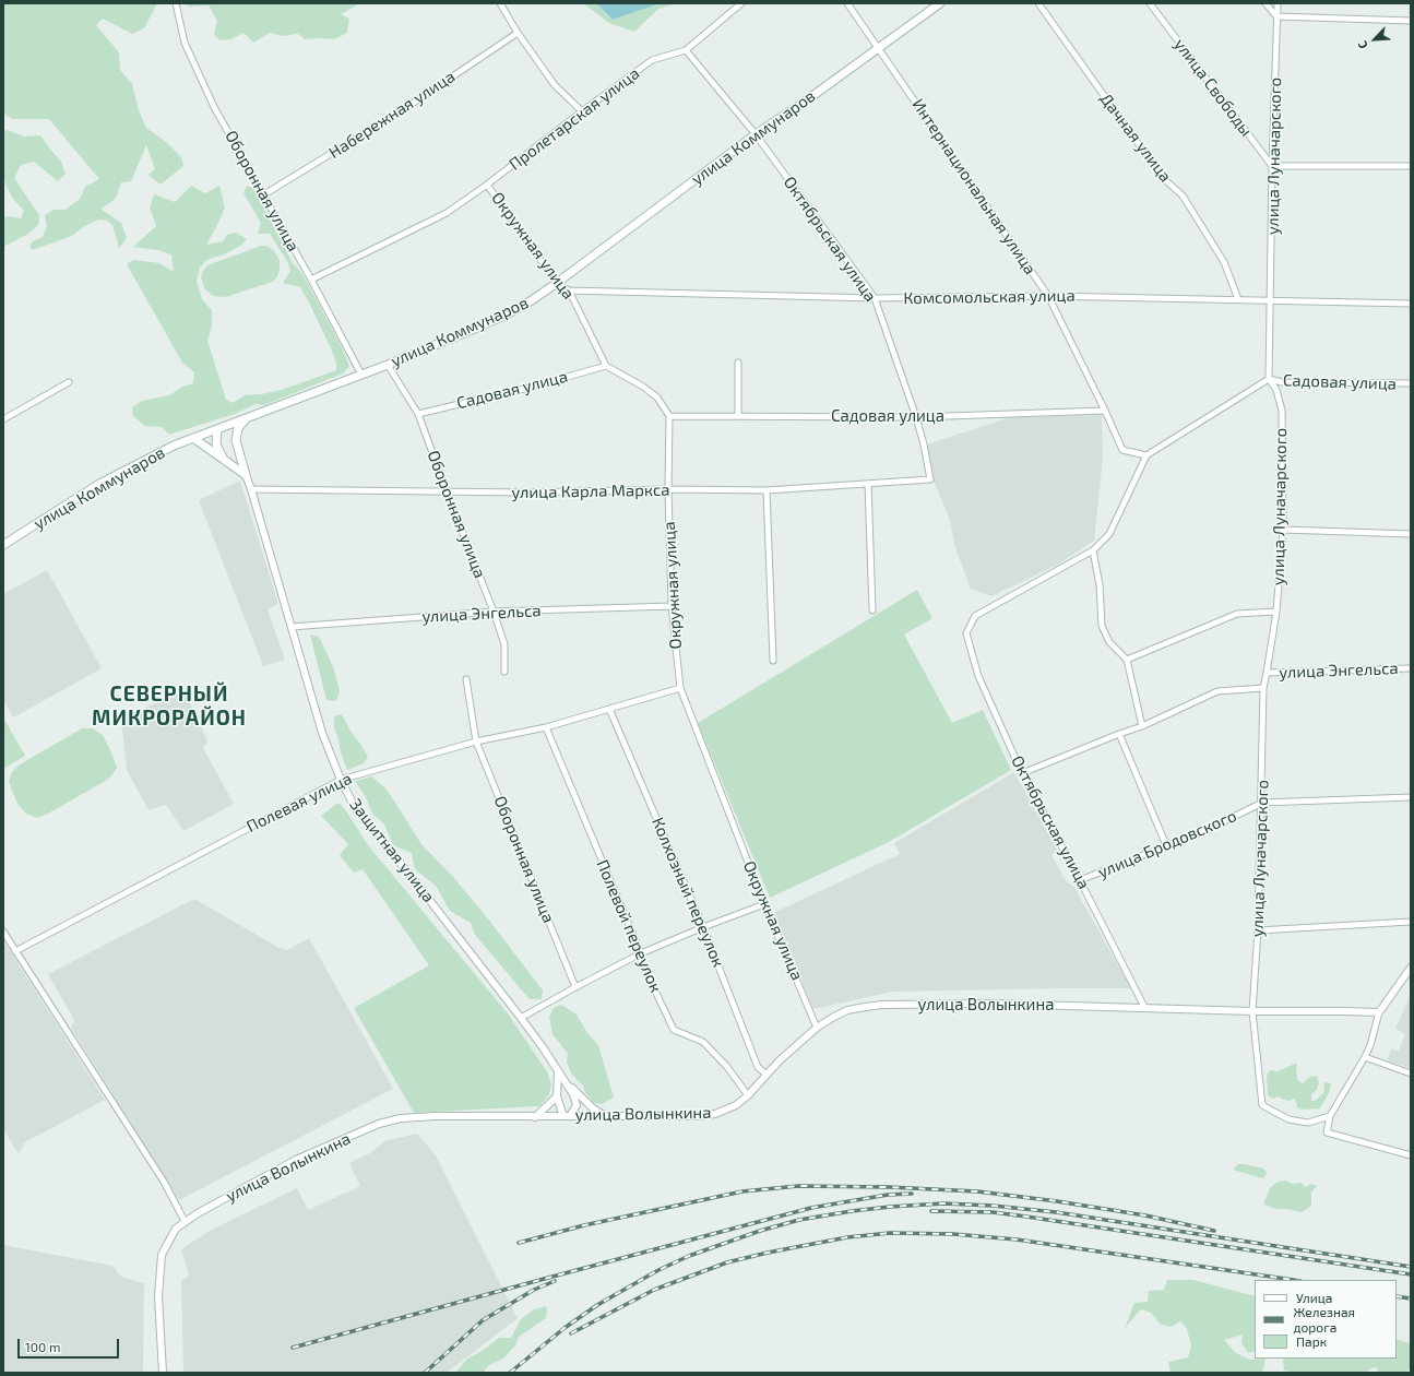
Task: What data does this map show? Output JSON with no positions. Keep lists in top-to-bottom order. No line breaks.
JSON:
{"streets":{"main road":["улица Коммунаров"],"street":["улица Свободы","Набережная улица","Пролетарская улица","Дачная улица","улица Луначарского","Интернациональная улица","Оборонная улица","Октябрьская улица","Окружная улица","Комсомольская улица","Садовая улица","улица Карла Маркса","улица Энгельса","Полевая улица","улица Бродовского","Защитная улица","Колхозный переулок","Полевой переулок","улица Волынкина"]},"crossings":[["улица Свободы","улица Луначарского"],["Набережная улица","Оборонная улица"],["Пролетарская улица","Оборонная улица"],["Пролетарская улица","Октябрьская улица"],["Пролетарская улица","Окружная улица"],["улица Коммунаров","Интернациональная улица"],["улица Коммунаров","Оборонная улица"],["улица Коммунаров","Октябрьская улица"],["улица Коммунаров","Окружная улица"],["Дачная улица","Комсомольская улица"],["улица Луначарского","Комсомольская улица"],["улица Луначарского","Садовая улица"],["улица Луначарского","улица Энгельса"],["улица Луначарского","улица Бродовского"],["улица Луначарского","улица Волынкина"],["Интернациональная улица","Комсомольская улица"],["Интернациональная улица","Садовая улица"],["Оборонная улица","Садовая улица"],["Оборонная улица","улица Карла Маркса"],["Оборонная улица","улица Энгельса"],["Оборонная улица","Полевая улица"],["Октябрьская улица","Комсомольская улица"],["Октябрьская улица","Садовая улица"],["Октябрьская улица","улица Карла Маркса"],["Октябрьская улица","улица Бродовского"],["Октябрьская улица","улица Волынкина"],["Окружная улица","Комсомольская улица"],["Окружная улица","Садовая улица"],["Окружная улица","улица Карла Маркса"],["Окружная улица","улица Энгельса"],["Окружная улица","Полевая улица"],["Окружная улица","улица Волынкина"],["улица Карла Маркса","Защитная улица"],["улица Энгельса","Защитная улица"],["Полевая улица","Защитная улица"],["Полевая улица","Колхозный переулок"],["Полевая улица","Полевой переулок"],["Колхозный переулок","улица Волынкина"],["Полевой переулок","улица Волынкина"]],"districts":["СЕВЕРНЫЙ МИКРОРАЙОН"],"legend":["Улица","Железная дорога","Парк"],"scale_bar":"100 m","north":"bottom left"}
